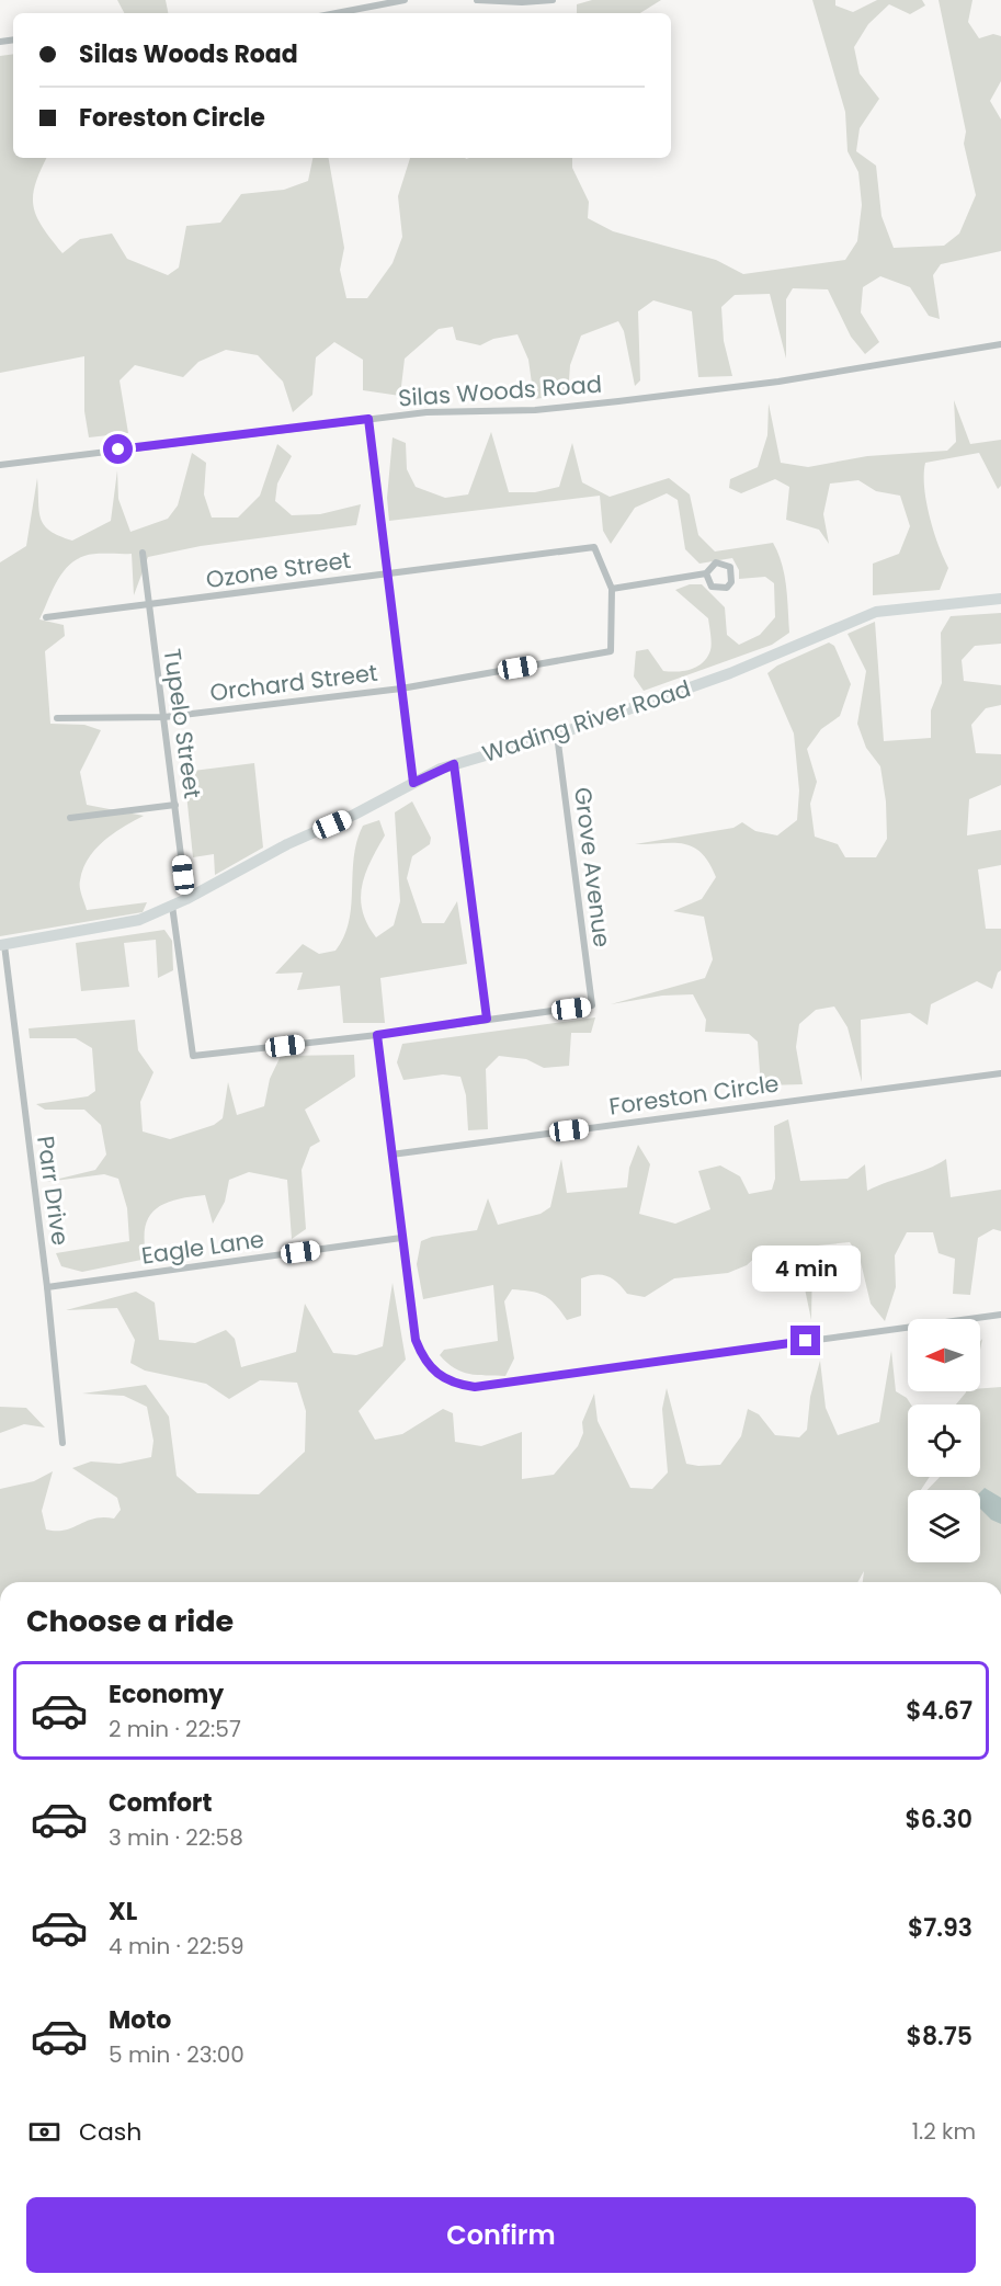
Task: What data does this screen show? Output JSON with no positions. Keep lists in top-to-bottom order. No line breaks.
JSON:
{"streets":{"main road":["Wading River Road"],"street":["Silas Woods Road","Ozone Street","Orchard Street","Tupelo Street","Grove Avenue","Foreston Circle","Parr Drive","Eagle Lane"]},"crossings":[["Ozone Street","Orchard Street"],["Ozone Street","Tupelo Street"],["Orchard Street","Tupelo Street"],["Wading River Road","Tupelo Street"],["Wading River Road","Grove Avenue"],["Wading River Road","Parr Drive"],["Parr Drive","Eagle Lane"]],"north":"left","page":{"banner":["Silas Woods Road","Foreston Circle"],"bubble":"4 min","heading":"Choose a ride","list":[{"name":"Economy","note":"2 min · 22:57","value":"$4.67"},{"name":"Comfort","note":"3 min · 22:58","value":"$6.30"},{"name":"XL","note":"4 min · 22:59","value":"$7.93"},{"name":"Moto","note":"5 min · 23:00","value":"$8.75"}],"pay":["Cash","1.2 km"],"buttons":"Confirm"}}
